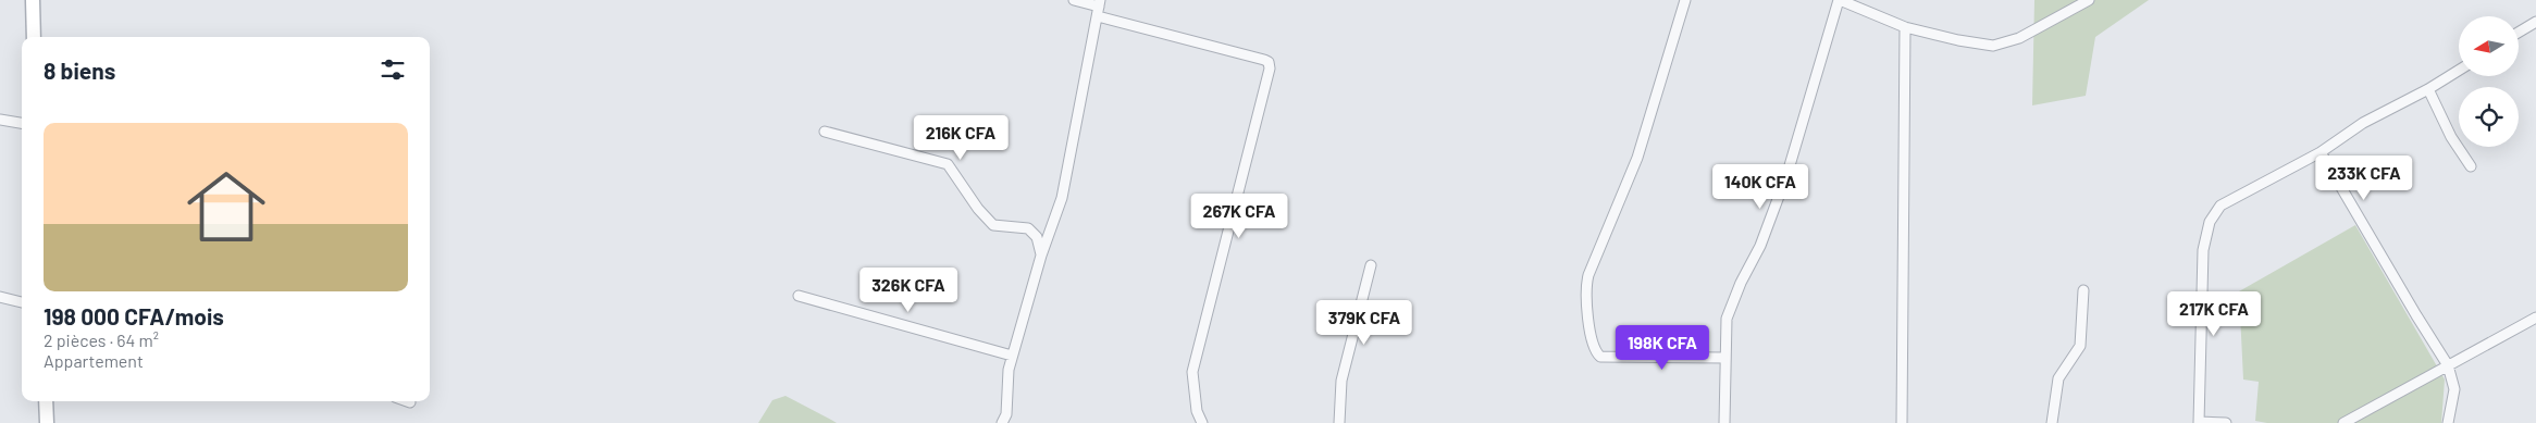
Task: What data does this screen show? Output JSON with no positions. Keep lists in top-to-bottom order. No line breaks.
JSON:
{"north":"left","page":{"heading":"8 biens","list":[{"name":"198 000 CFA/mois","note":"2 pièces · 64 m² · Appartement"}],"price":["216K CFA","233K CFA","140K CFA","267K CFA","326K CFA","217K CFA","379K CFA","198K CFA"]}}
